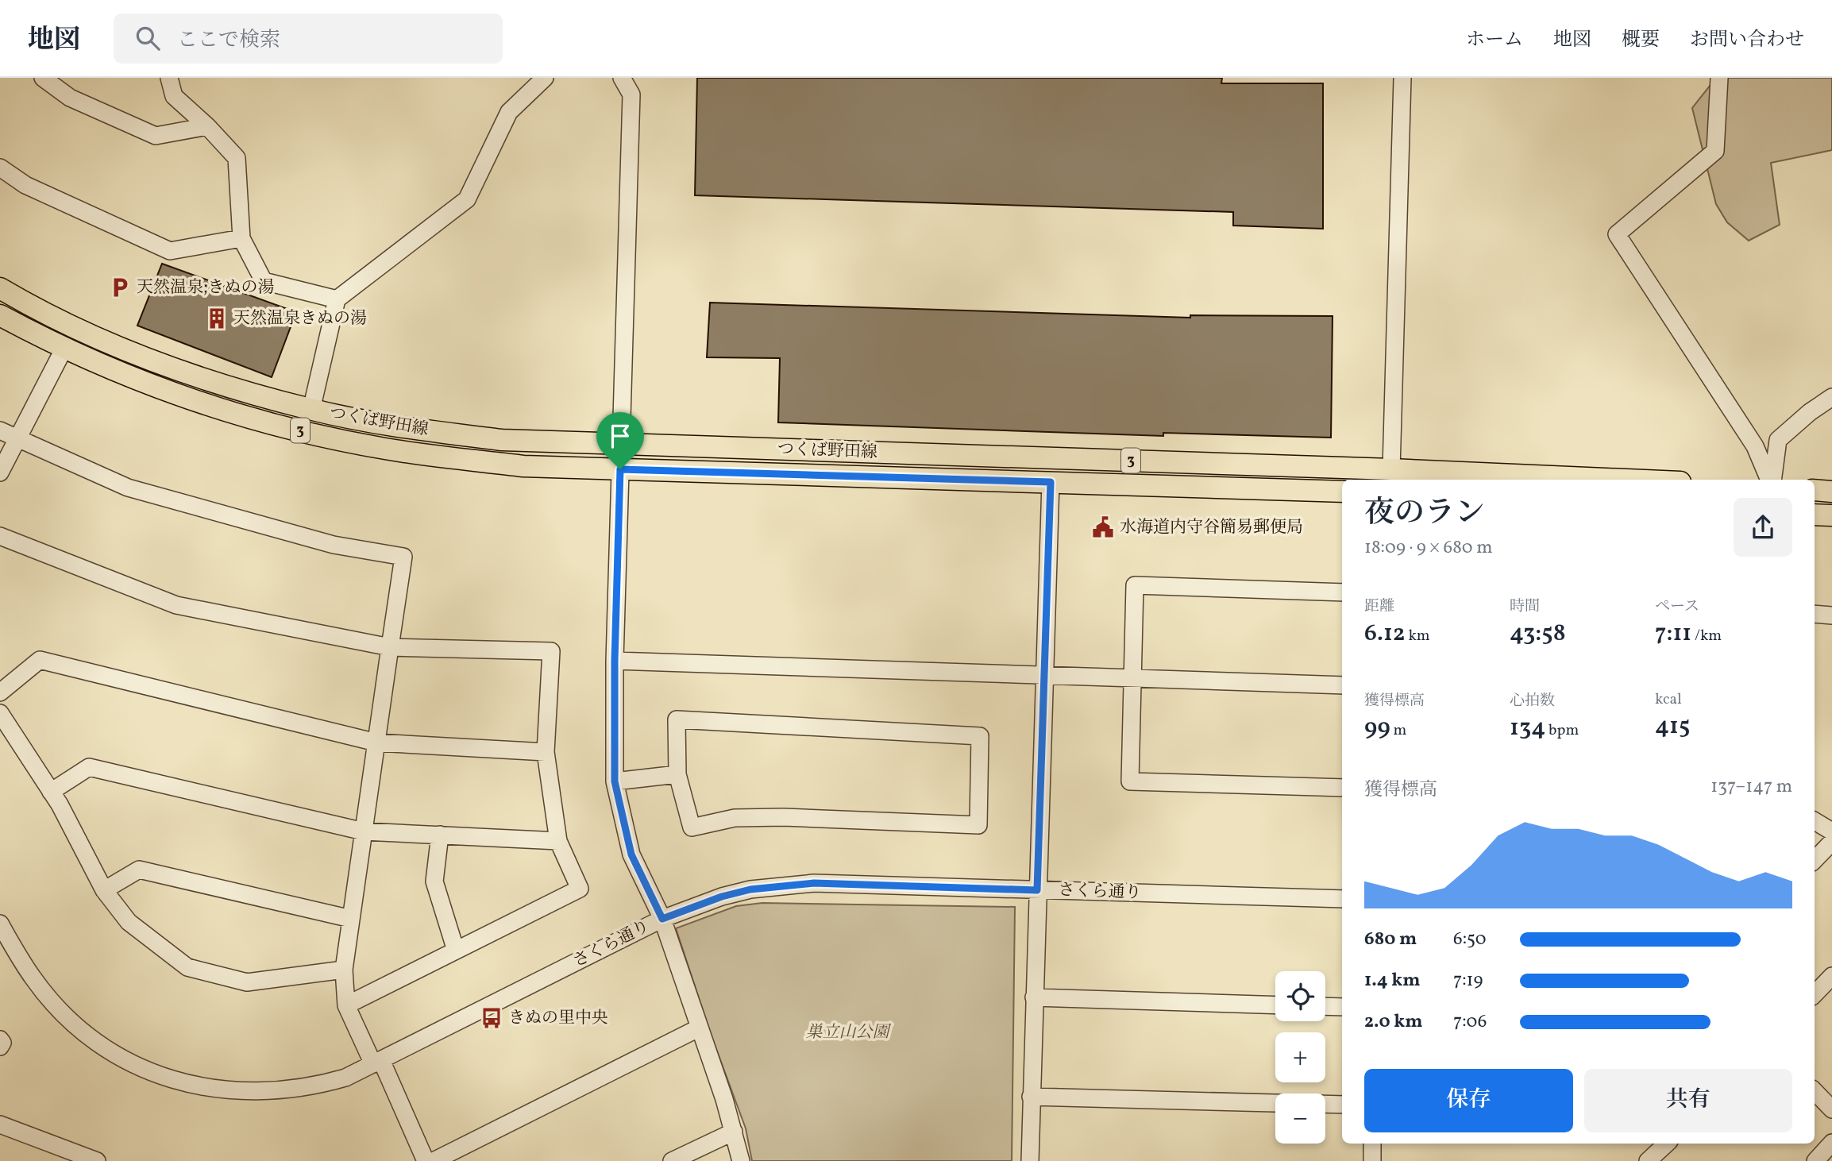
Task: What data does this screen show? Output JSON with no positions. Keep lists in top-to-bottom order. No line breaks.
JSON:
{"streets":{"main road":["つくば野田線","3"],"street":["さくら通り"]},"parks":["巣立山公園"],"places":{"parking":["天然温泉;きぬの湯"],"building":["天然温泉きぬの湯"],"public building":["水海道内守谷簡易郵便局"],"bus stop":["きぬの里中央"]},"page":{"header":"地図","search":"ここで検索","nav":["ホーム","地図","概要","お問い合わせ"],"heading":["夜のラン","18:09 · 9 × 680 m"],"stats":[["距離","6.12 km"],["時間","43:58"],["ペース","7:11 /km"],["獲得標高","99 m"],["心拍数","134 bpm"],["kcal","415"]],"chart":["獲得標高","137–147 m"],"list":[{"name":"680 m","note":"6:50"},{"name":"1.4 km","note":"7:19"},{"name":"2.0 km","note":"7:06"}],"map_buttons":["+","−"],"buttons":["保存","共有"]}}
